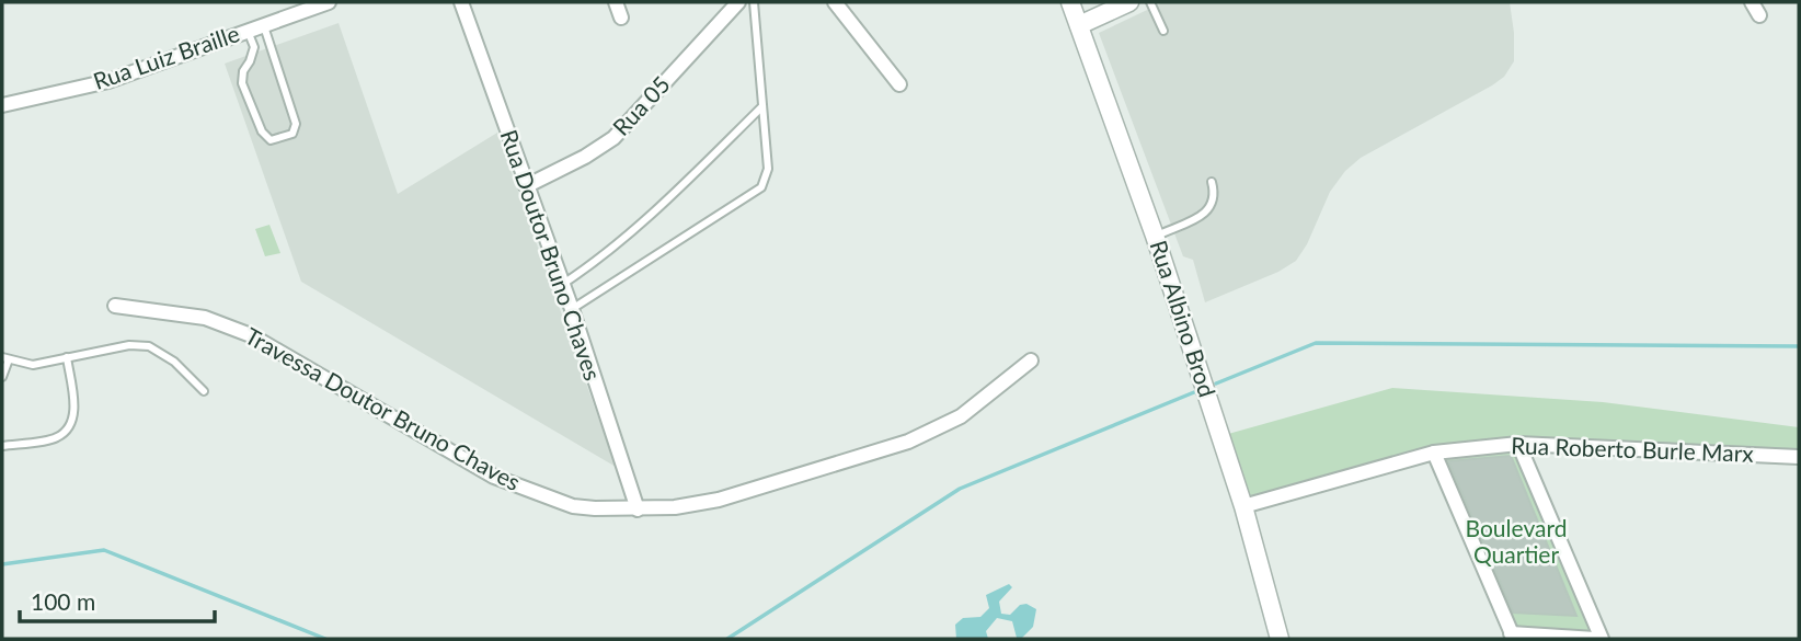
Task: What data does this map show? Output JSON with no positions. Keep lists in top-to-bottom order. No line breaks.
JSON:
{"streets":{"street":["Rua Luiz Braille","Rua 05","Rua Doutor Bruno Chaves","Rua Albino Brod","Travessa Doutor Bruno Chaves","Rua Roberto Burle Marx"]},"crossings":[["Rua 05","Rua Doutor Bruno Chaves"],["Rua Doutor Bruno Chaves","Travessa Doutor Bruno Chaves"],["Rua Albino Brod","Rua Roberto Burle Marx"]],"parks":["Boulevard Quartier"],"scale_bar":"100 m"}
